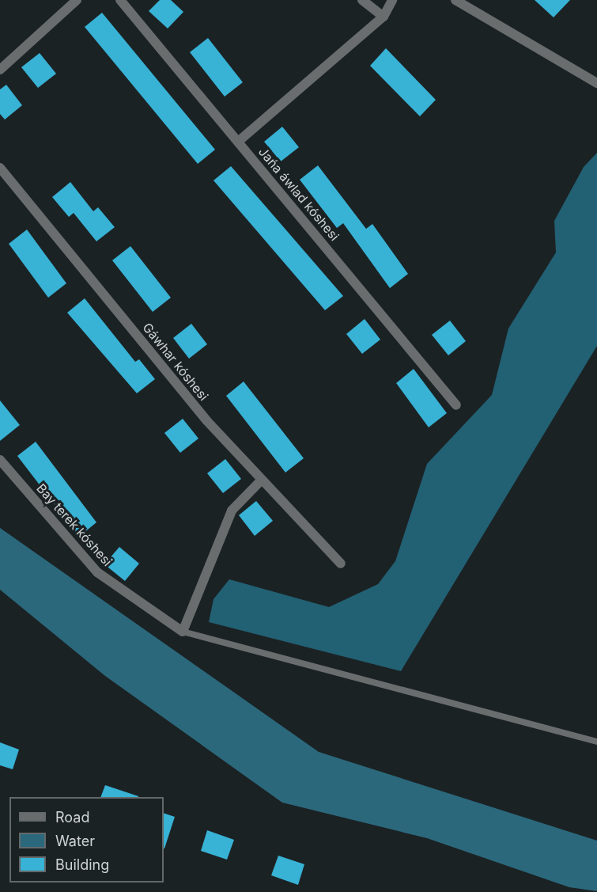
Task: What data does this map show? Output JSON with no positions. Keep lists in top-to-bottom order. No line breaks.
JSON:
{"streets":{"street":["Jańa áwlad kóshesi","Gáwhar kóshesi","Bay terek kóshesi"]},"legend":["Road","Water","Building"]}
